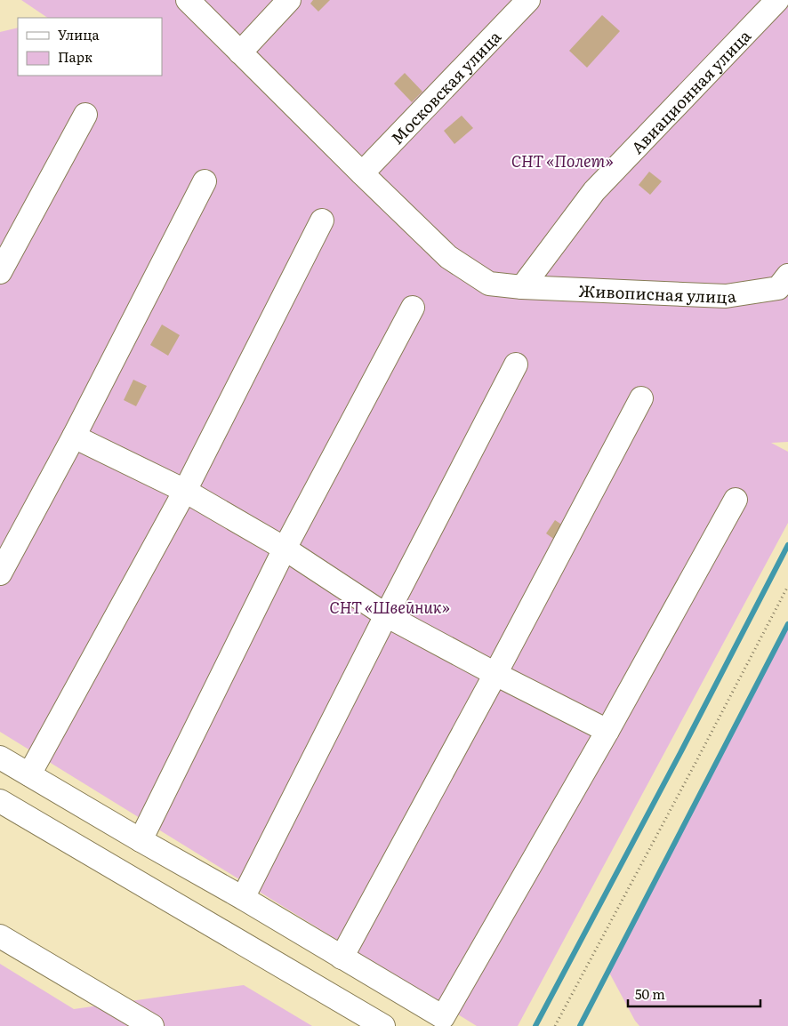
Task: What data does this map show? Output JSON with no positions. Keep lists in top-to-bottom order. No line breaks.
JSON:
{"streets":{"street":["Московская улица","Авиационная улица","Живописная улица"]},"crossings":[["Московская улица","Живописная улица"],["Авиационная улица","Живописная улица"]],"parks":["СНТ «Полет»","СНТ «Швейник»"],"legend":["Улица","Парк"],"scale_bar":"50 m"}
